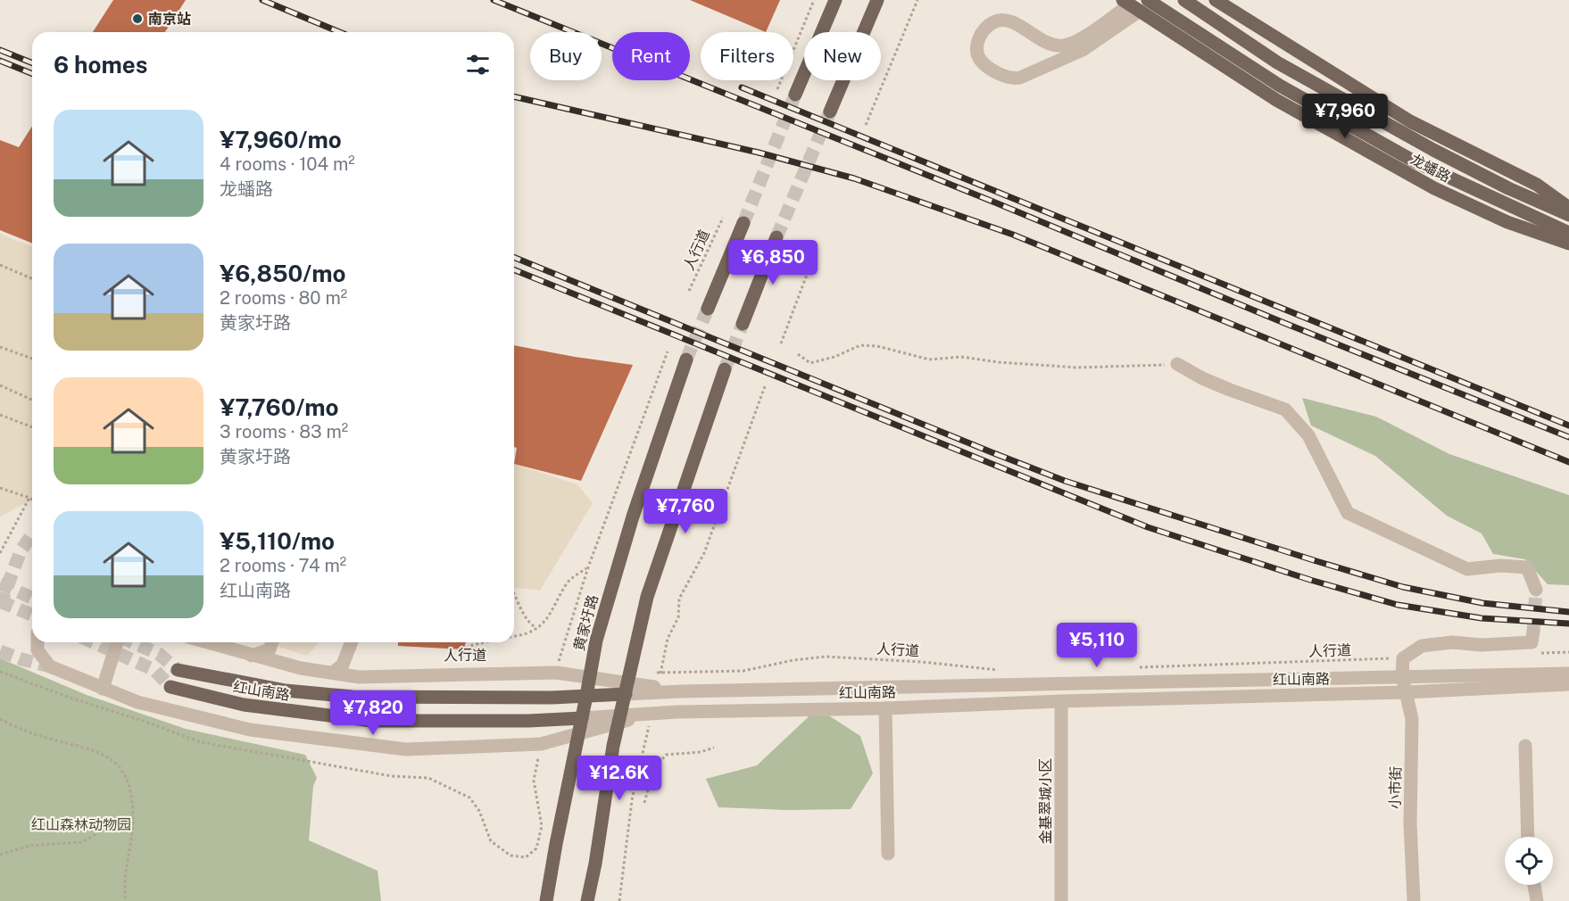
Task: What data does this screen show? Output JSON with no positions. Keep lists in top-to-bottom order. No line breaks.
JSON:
{"streets":{"main road":["龙蟠路","黄家圩路","红山南路"],"street":["小市街","金基翠城小区"],"path":["人行道"]},"crossings":[["人行道","红山南路"],["人行道","小市街"],["黄家圩路","红山南路"],["红山南路","小市街"],["红山南路","金基翠城小区"]],"parks":["红山森林动物园"],"places":["南京站"],"page":{"chip":["Buy","Rent","Filters","New"],"heading":"6 homes","price":["¥7,960","¥6,850","¥7,760","¥5,110","¥7,820","¥12.6K"],"list":[{"name":"¥7,960/mo","note":"4 rooms · 104 m² · 龙蟠路"},{"name":"¥6,850/mo","note":"2 rooms · 80 m² · 黄家圩路"},{"name":"¥7,760/mo","note":"3 rooms · 83 m² · 黄家圩路"},{"name":"¥5,110/mo","note":"2 rooms · 74 m² · 红山南路"}]}}
